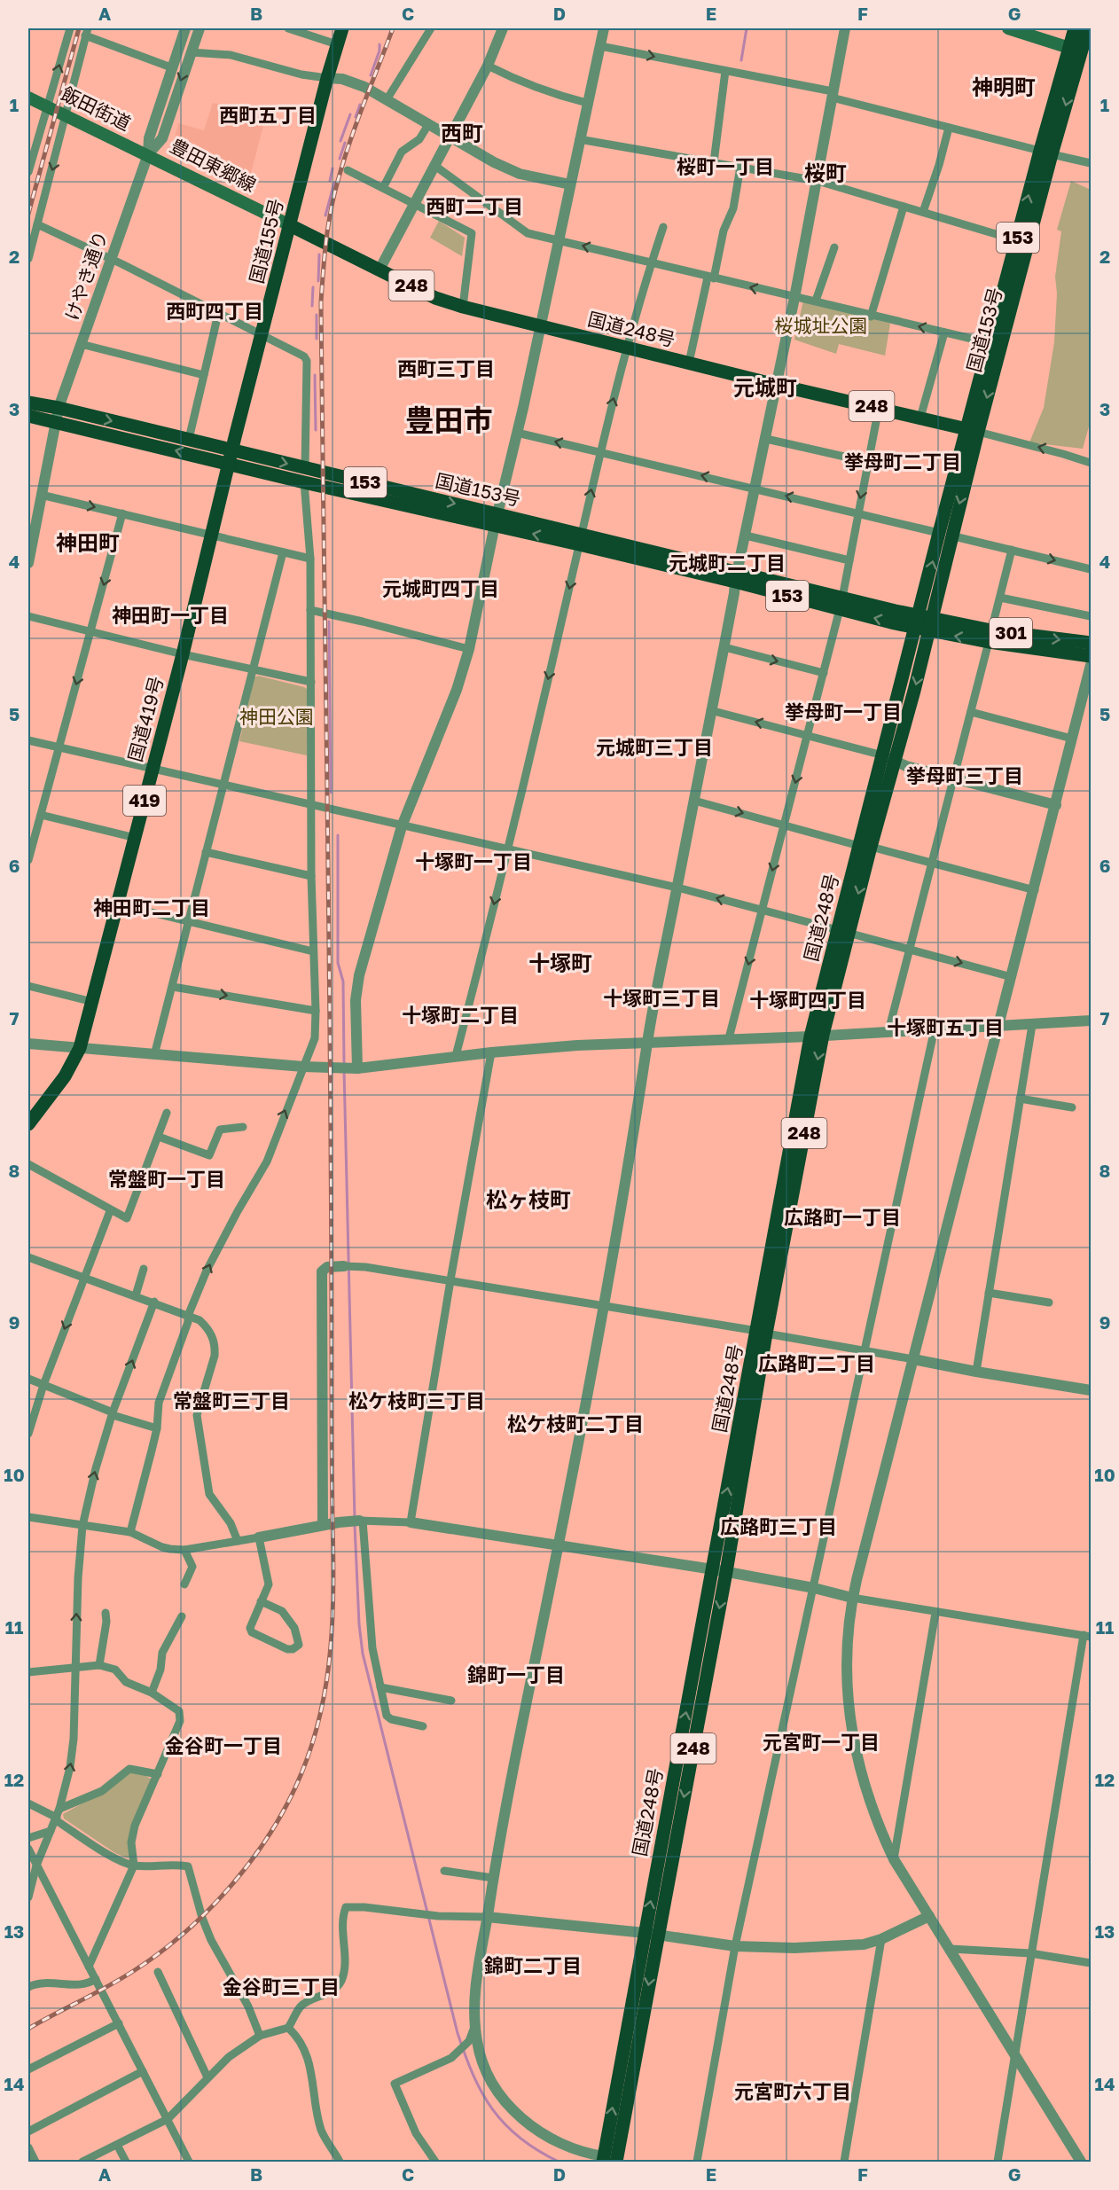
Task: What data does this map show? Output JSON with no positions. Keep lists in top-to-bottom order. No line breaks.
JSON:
{"streets":{"highway":["153","国道155号","248","国道248号","国道153号","301","国道419号","419"],"main road":["飯田街道","豊田東郷線"],"street":["けやき通り"]},"crossings":[["飯田街道","豊田東郷線"],["飯田街道","けやき通り"],["豊田東郷線","国道155号"],["豊田東郷線","けやき通り"],["豊田東郷線","国道248号"],["国道155号","国道248号"],["国道155号","国道153号"],["国道155号","国道419号"],["けやき通り","国道153号"],["国道248号","国道153号"],["国道248号","301"],["国道153号","301"],["国道153号","国道419号"]],"districts":["神明町","西町五丁目","西町","桜町一丁目","桜町","西町二丁目","西町四丁目","西町三丁目","元城町","豊田市","挙母町二丁目","神田町","元城町二丁目","元城町四丁目","神田町一丁目","挙母町一丁目","元城町三丁目","挙母町三丁目","十塚町一丁目","神田町二丁目","十塚町","十塚町三丁目","十塚町四丁目","十塚町二丁目","十塚町五丁目","常盤町一丁目","松ヶ枝町","広路町一丁目","広路町二丁目","常盤町三丁目","松ケ枝町三丁目","松ケ枝町二丁目","広路町三丁目","錦町一丁目","元宮町一丁目","金谷町一丁目","錦町二丁目","金谷町三丁目","元宮町六丁目"],"parks":["桜城址公園","神田公園"],"grid":{"columns":["A","B","C","D","E","F","G"],"rows":["1","2","3","4","5","6","7","8","9","10","11","12","13","14"]}}
